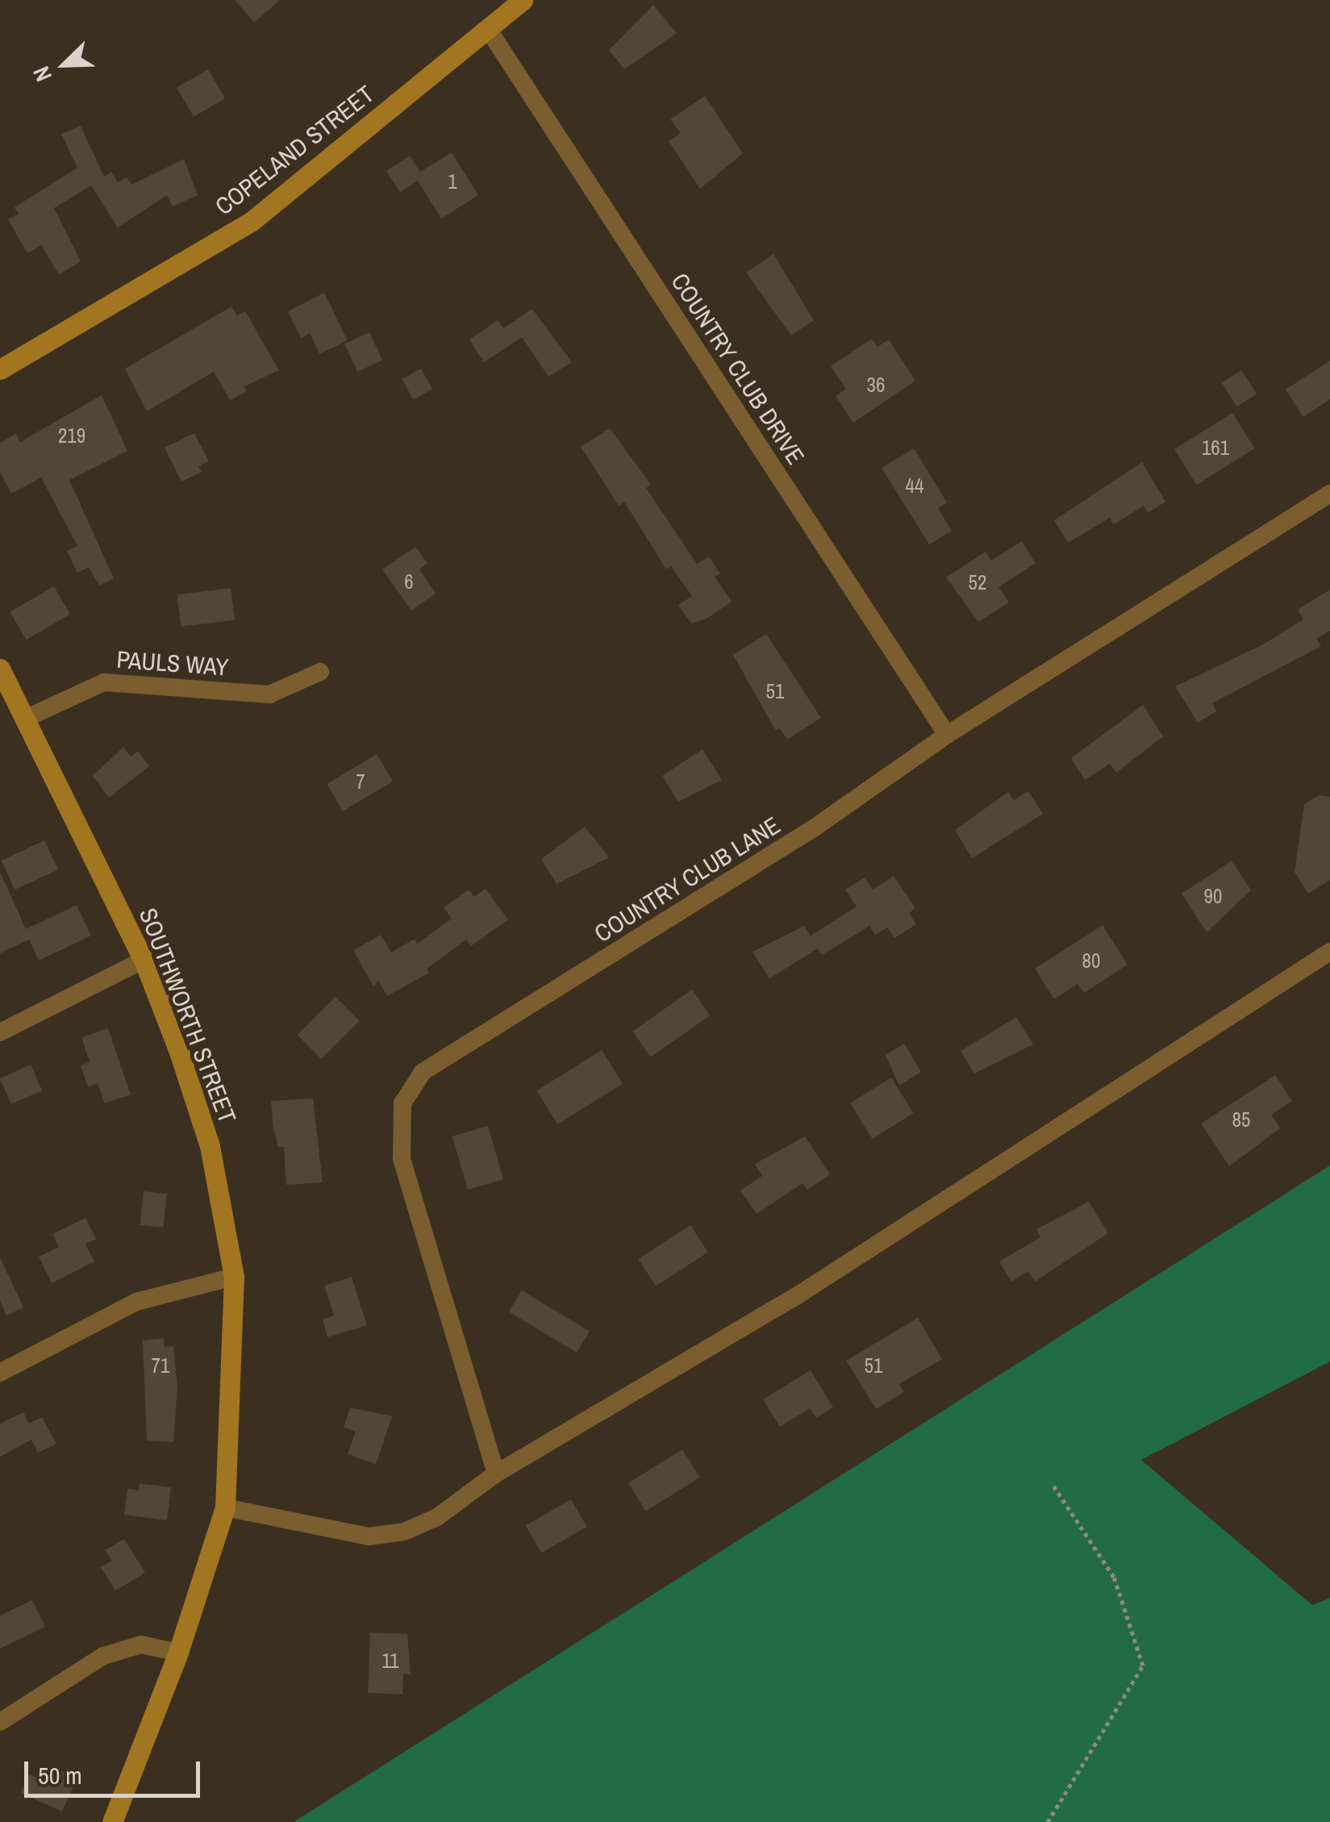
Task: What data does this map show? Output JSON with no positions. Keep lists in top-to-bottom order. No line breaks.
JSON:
{"streets":{"street":["COPELAND STREET","COUNTRY CLUB DRIVE","PAULS WAY","COUNTRY CLUB LANE","SOUTHWORTH STREET"]},"crossings":[["COPELAND STREET","COUNTRY CLUB DRIVE"],["COUNTRY CLUB DRIVE","COUNTRY CLUB LANE"],["PAULS WAY","SOUTHWORTH STREET"]],"house_numbers":["1","36","219","161","44","6","52","51","7","90","80","85","71","51","11"],"scale_bar":"50 m","north":"bottom left"}
